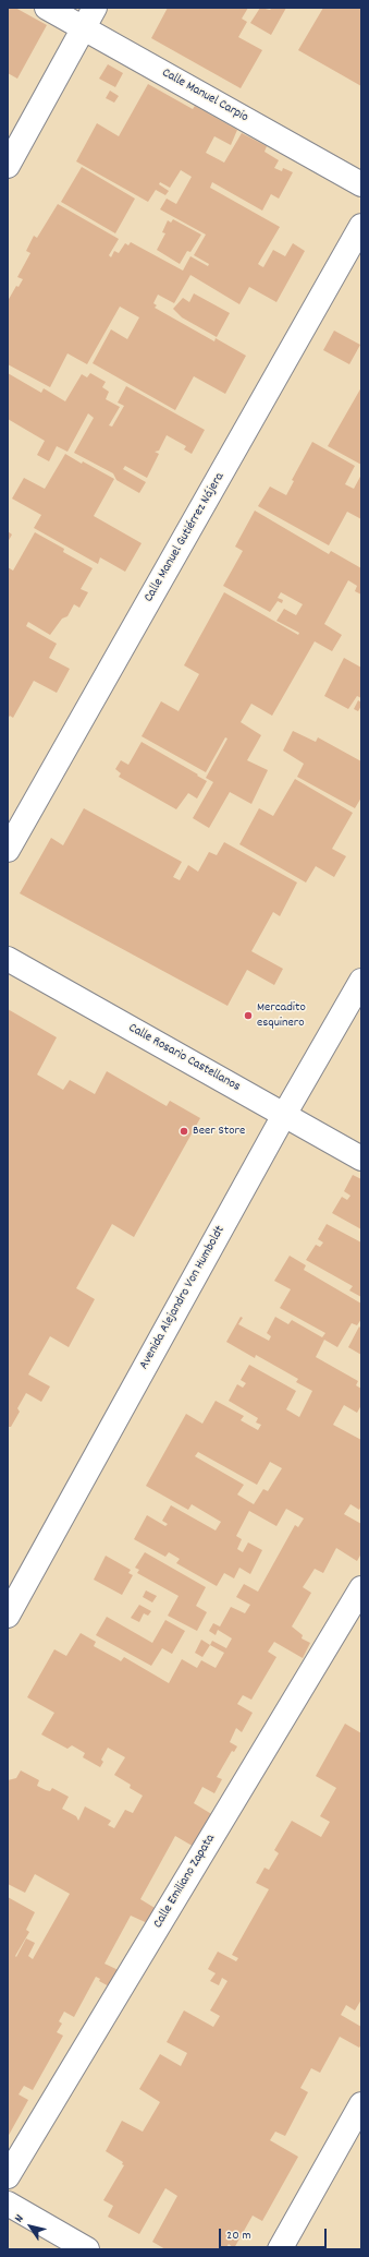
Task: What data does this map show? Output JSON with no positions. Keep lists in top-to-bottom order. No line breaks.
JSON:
{"streets":{"street":["Calle Manuel Carpio","Calle Manuel Gutiérrez Nájera","Calle Rosario Castellanos","Avenida Alejandro Von Humboldt","Calle Emiliano Zapata"]},"crossings":[["Calle Rosario Castellanos","Avenida Alejandro Von Humboldt"]],"places":["Mercadito esquinero","Beer Store"],"scale_bar":"20 m","north":"top left"}
